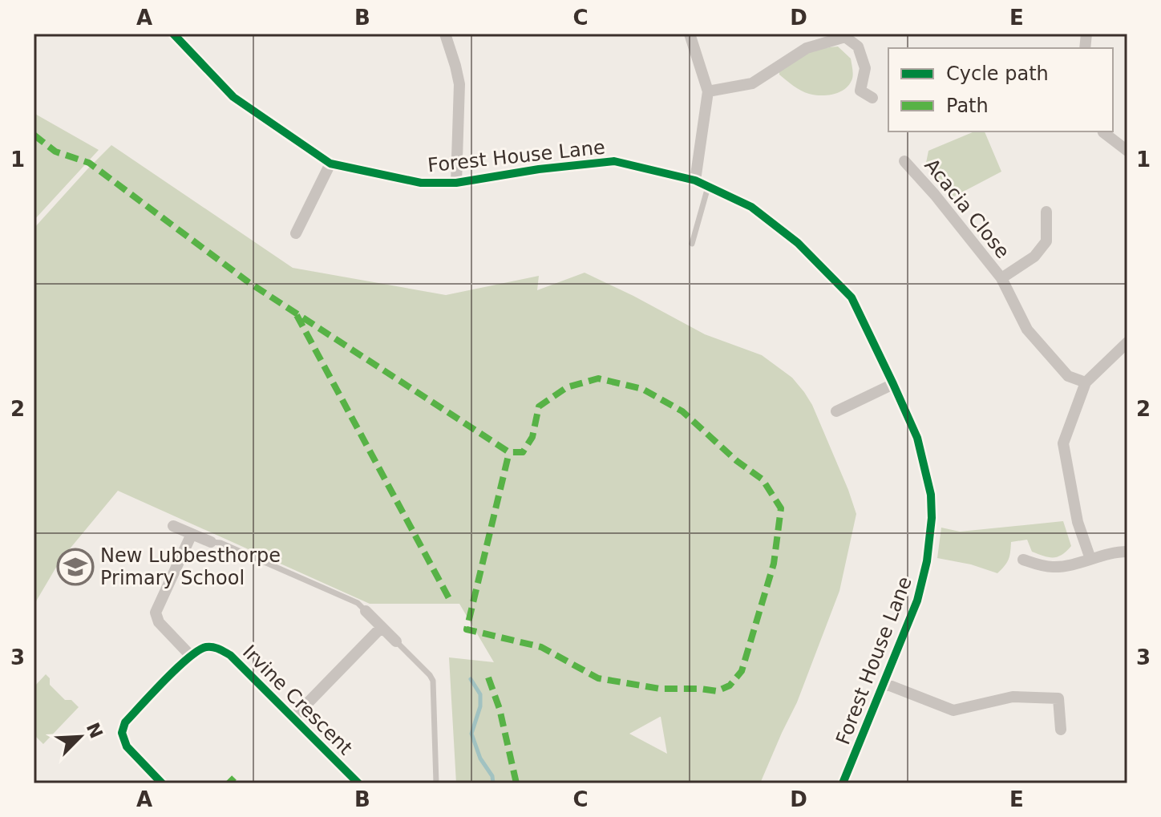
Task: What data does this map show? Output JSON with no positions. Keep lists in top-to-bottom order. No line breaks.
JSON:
{"streets":{"street":["Forest House Lane","Acacia Close","Irvine Crescent"]},"places":{"school or university":["New Lubbesthorpe Primary School"]},"legend":["Cycle path","Path"],"north":"top right","grid":{"columns":["A","B","C","D","E"],"rows":["1","2","3"]}}
